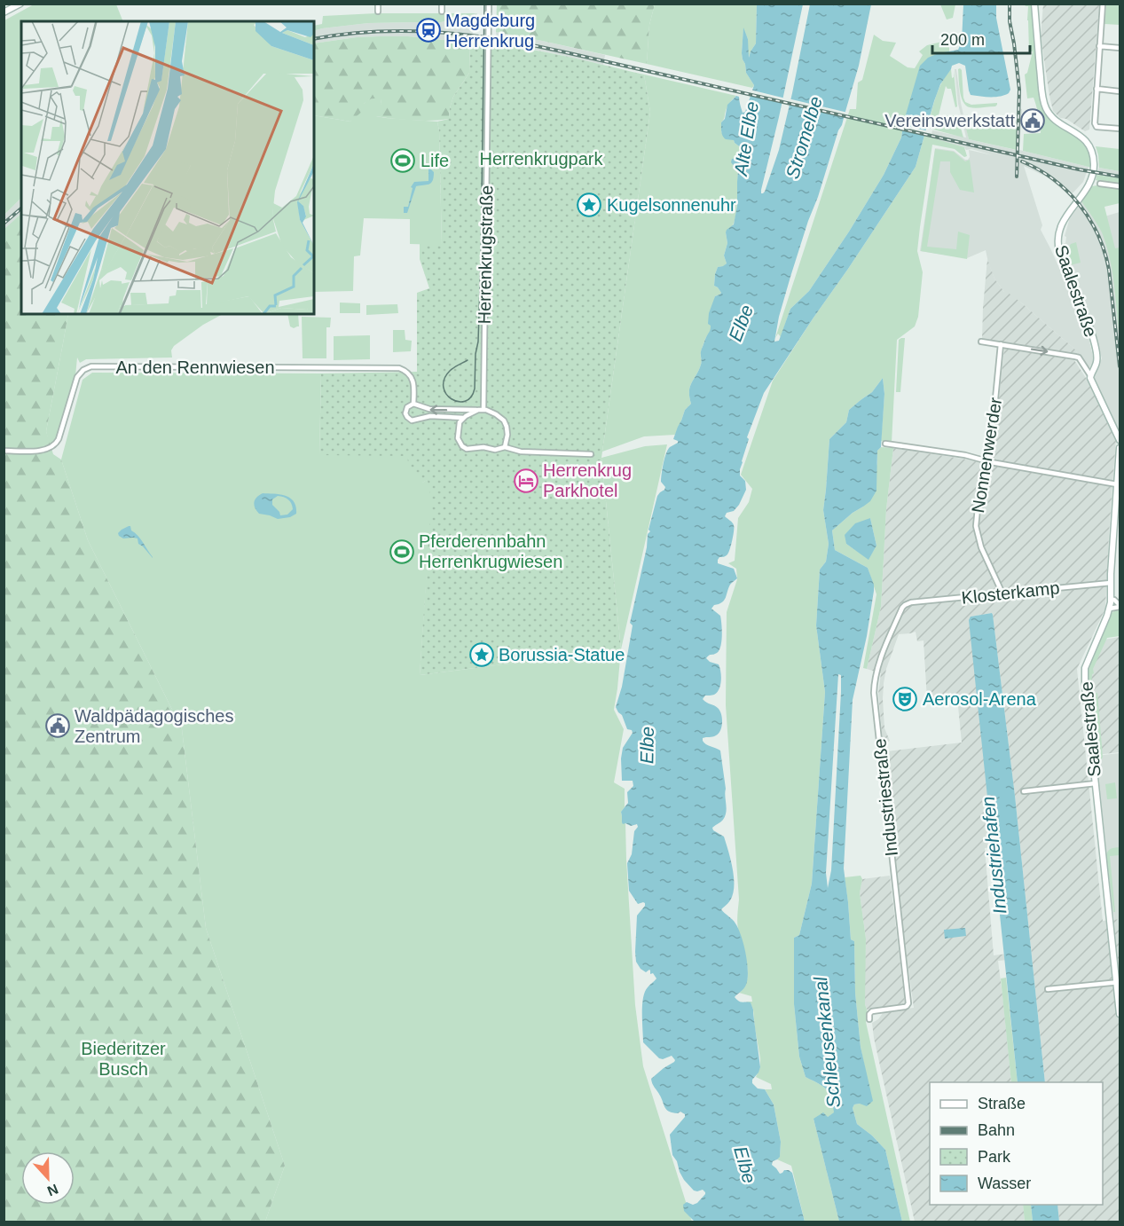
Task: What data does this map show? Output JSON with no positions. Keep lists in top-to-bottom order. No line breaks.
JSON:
{"streets":{"main road":["Saalestraße"],"street":["Herrenkrugstraße","An den Rennwiesen","Nonnenwerder","Klosterkamp","Industriestraße"]},"crossings":[["Saalestraße","Klosterkamp"],["Nonnenwerder","Klosterkamp"],["Klosterkamp","Industriestraße"]],"water":["Stromelbe","Alte Elbe","Elbe","Industriehafen","Schleusenkanal"],"parks":["Herrenkrugpark","Biederitzer Busch"],"places":{"station":["Magdeburg Herrenkrug"],"public building":["Vereinswerkstatt","Waldpädagogisches Zentrum"],"sports":["Life","Pferderennbahn Herrenkrugwiesen"],"place":["Kugelsonnenuhr","Borussia-Statue"],"hotel":["Herrenkrug Parkhotel"],"theatre":["Aerosol-Arena"]},"legend":["Straße","Bahn","Park","Wasser"],"scale_bar":"200 m","north":"bottom"}
